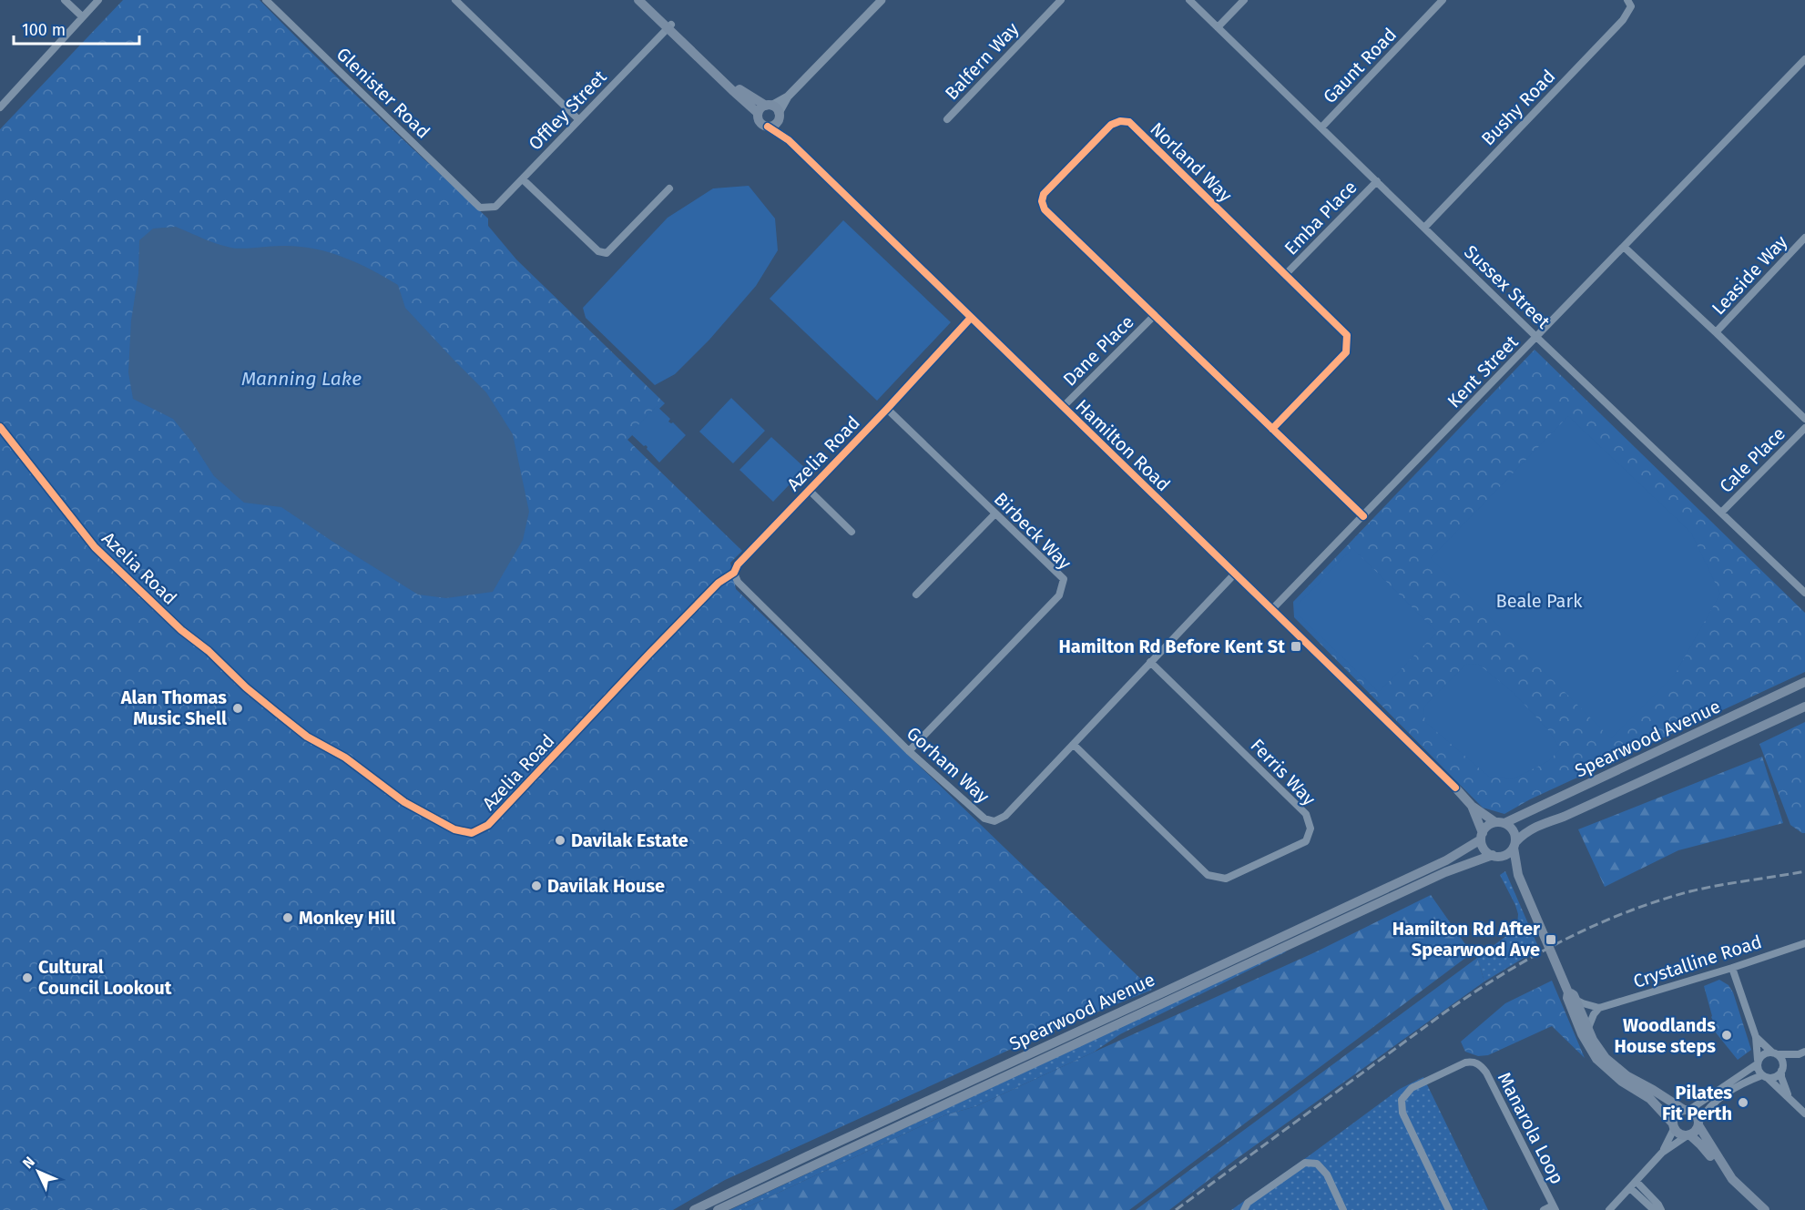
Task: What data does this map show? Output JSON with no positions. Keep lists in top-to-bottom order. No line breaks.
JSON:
{"streets":{"main road":["Hamilton Road","Spearwood Avenue"],"street":["Balfern Way","Gaunt Road","Glenister Road","Bushy Road","Offley Street","Norland Way","Emba Place","Leaside Way","Sussex Street","Dane Place","Kent Street","Azelia Road","Cale Place","Birbeck Way","Gorham Way","Ferris Way","Crystalline Road","Manarola Loop"]},"crossings":[["Gaunt Road","Sussex Street"],["Glenister Road","Offley Street"],["Bushy Road","Sussex Street"],["Norland Way","Emba Place"],["Norland Way","Dane Place"],["Norland Way","Kent Street"],["Emba Place","Sussex Street"],["Leaside Way","Kent Street"],["Sussex Street","Kent Street"],["Sussex Street","Cale Place"],["Dane Place","Hamilton Road"],["Kent Street","Hamilton Road"],["Hamilton Road","Azelia Road"],["Hamilton Road","Spearwood Avenue"],["Hamilton Road","Gorham Way"],["Azelia Road","Birbeck Way"],["Azelia Road","Gorham Way"],["Birbeck Way","Gorham Way"],["Gorham Way","Ferris Way"]],"water":["Manning Lake"],"parks":["Beale Park"],"places":{"transit":["Hamilton Rd Before Kent St","Hamilton Rd After Spearwood Ave"],"other":["Alan Thomas Music Shell","Davilak Estate","Davilak House","Monkey Hill","Cultural Council Lookout","Woodlands House steps","Pilates Fit Perth"]},"scale_bar":"100 m","north":"top left"}
